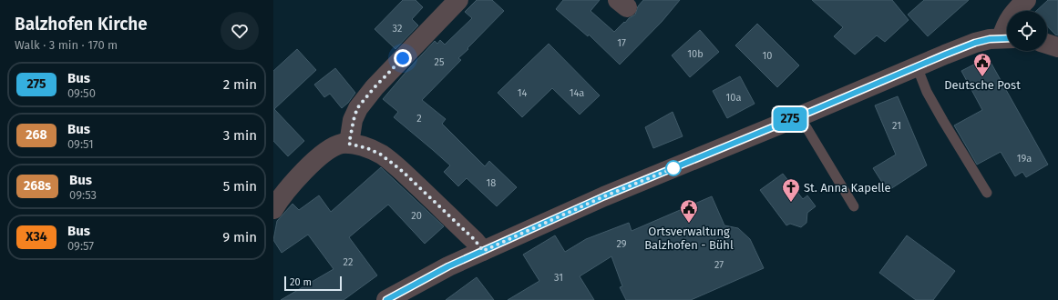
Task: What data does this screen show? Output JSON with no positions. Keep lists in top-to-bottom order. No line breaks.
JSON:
{"places":{"public building":["Deutsche Post","Ortsverwaltung Balzhofen - Bühl"],"church":["St. Anna Kapelle"]},"lines":["bus line 275"],"house_numbers":["32","17","10b","10","25","14","14a","10a","2","21","19a","18","20","29","22","27","31"],"scale_bar":"20 m","page":{"heading":["Balzhofen Kirche","Walk · 3 min · 170 m"],"on_map":"275","list":[{"mark":"275","name":"Bus","note":"09:50","value":"2 min"},{"mark":"268","name":"Bus","note":"09:51","value":"3 min"},{"mark":"268s","name":"Bus","note":"09:53","value":"5 min"},{"mark":"X34","name":"Bus","note":"09:57","value":"9 min"}],"scale":"20 m"}}
